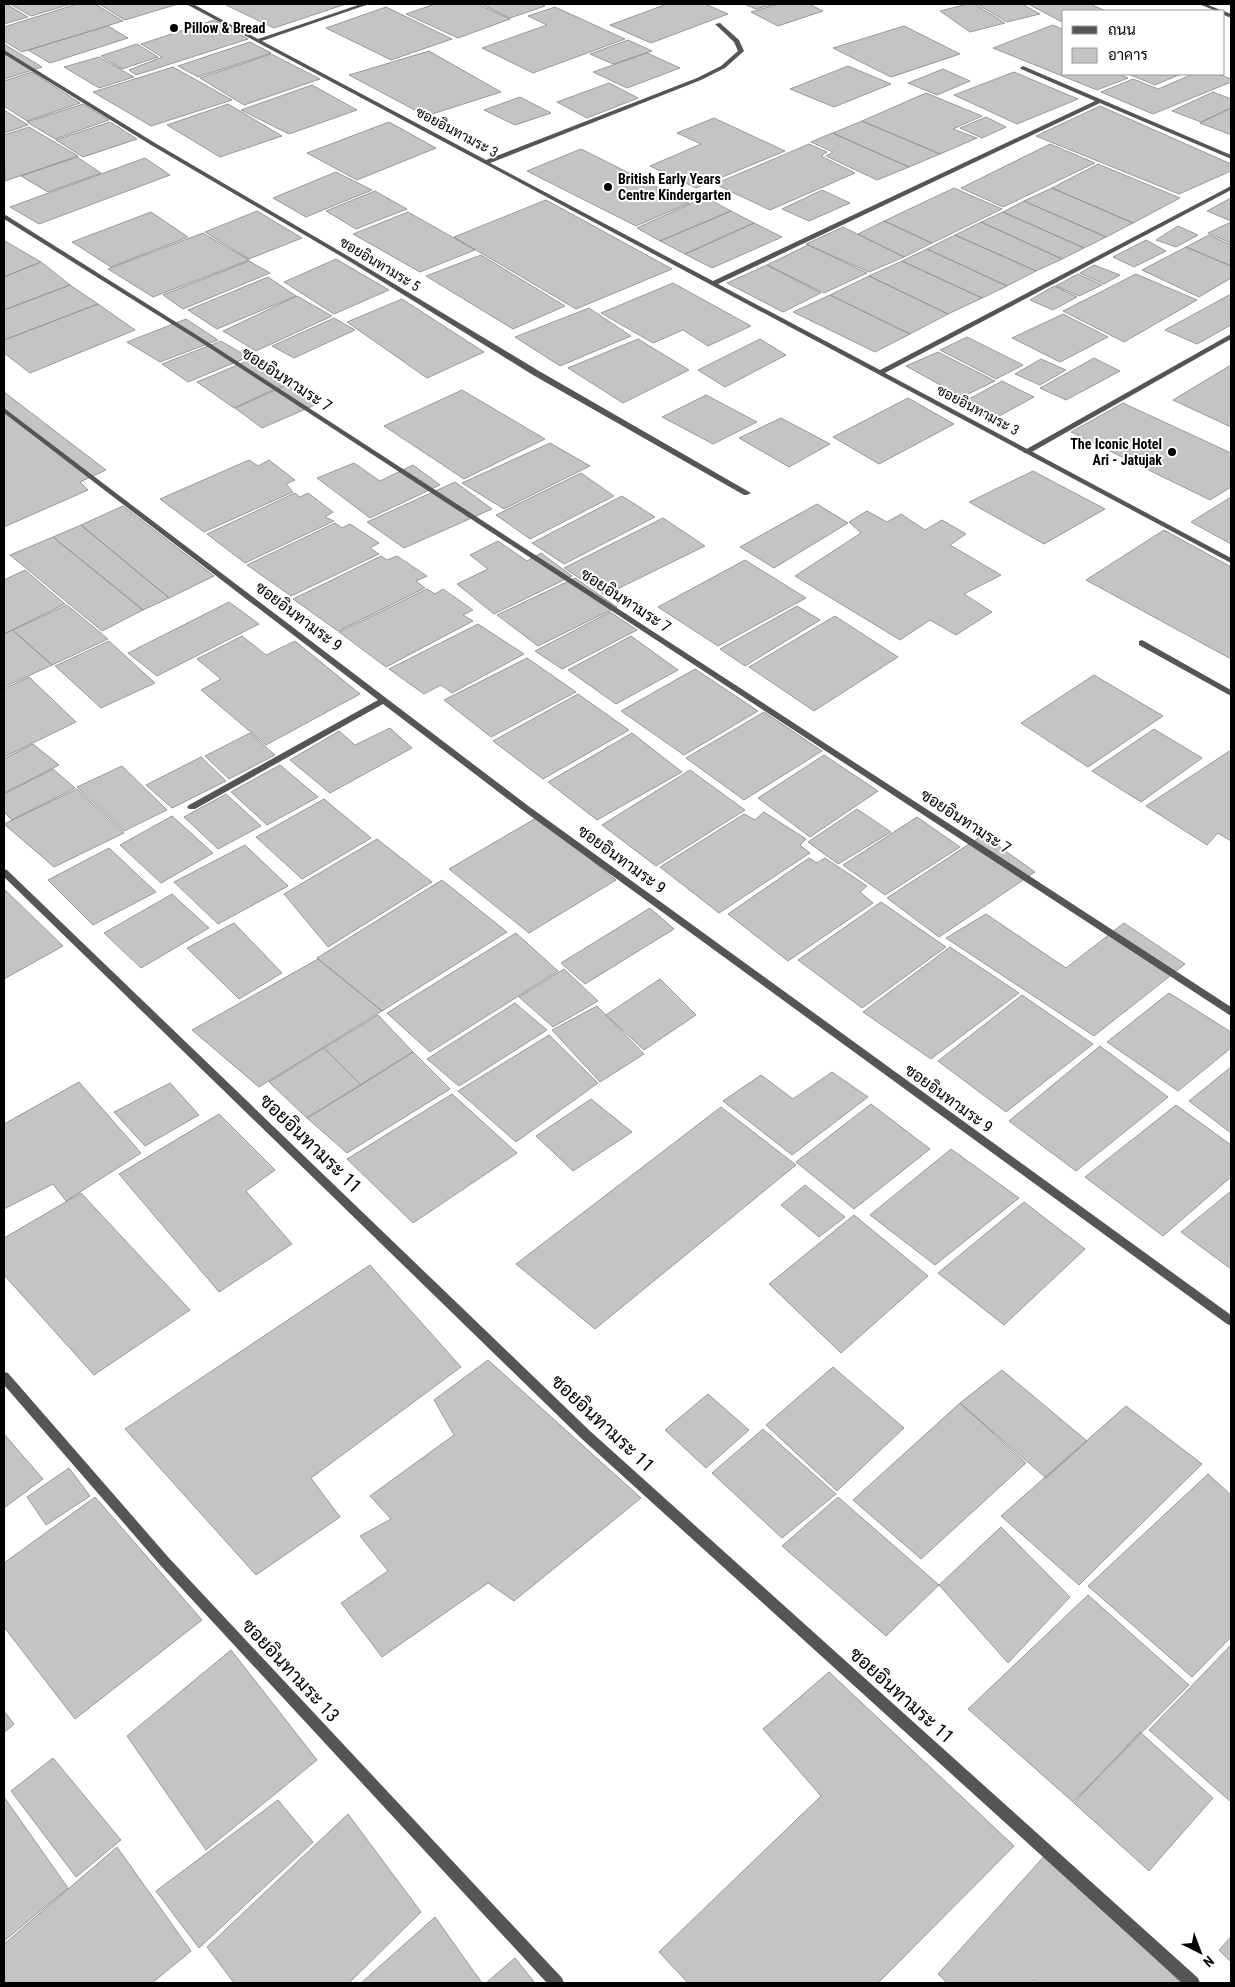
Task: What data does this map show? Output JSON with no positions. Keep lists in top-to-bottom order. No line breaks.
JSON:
{"streets":{"street":["ซอยอินทามระ 3","ซอยอินทามระ 5","ซอยอินทามระ 7","ซอยอินทามระ 9","ซอยอินทามระ 11","ซอยอินทามระ 13"]},"places":["Pillow & Bread","British Early Years Centre Kindergarten","The Iconic Hotel Ari - Jatujak"],"legend":["ถนน","อาคาร"],"north":"bottom right"}
